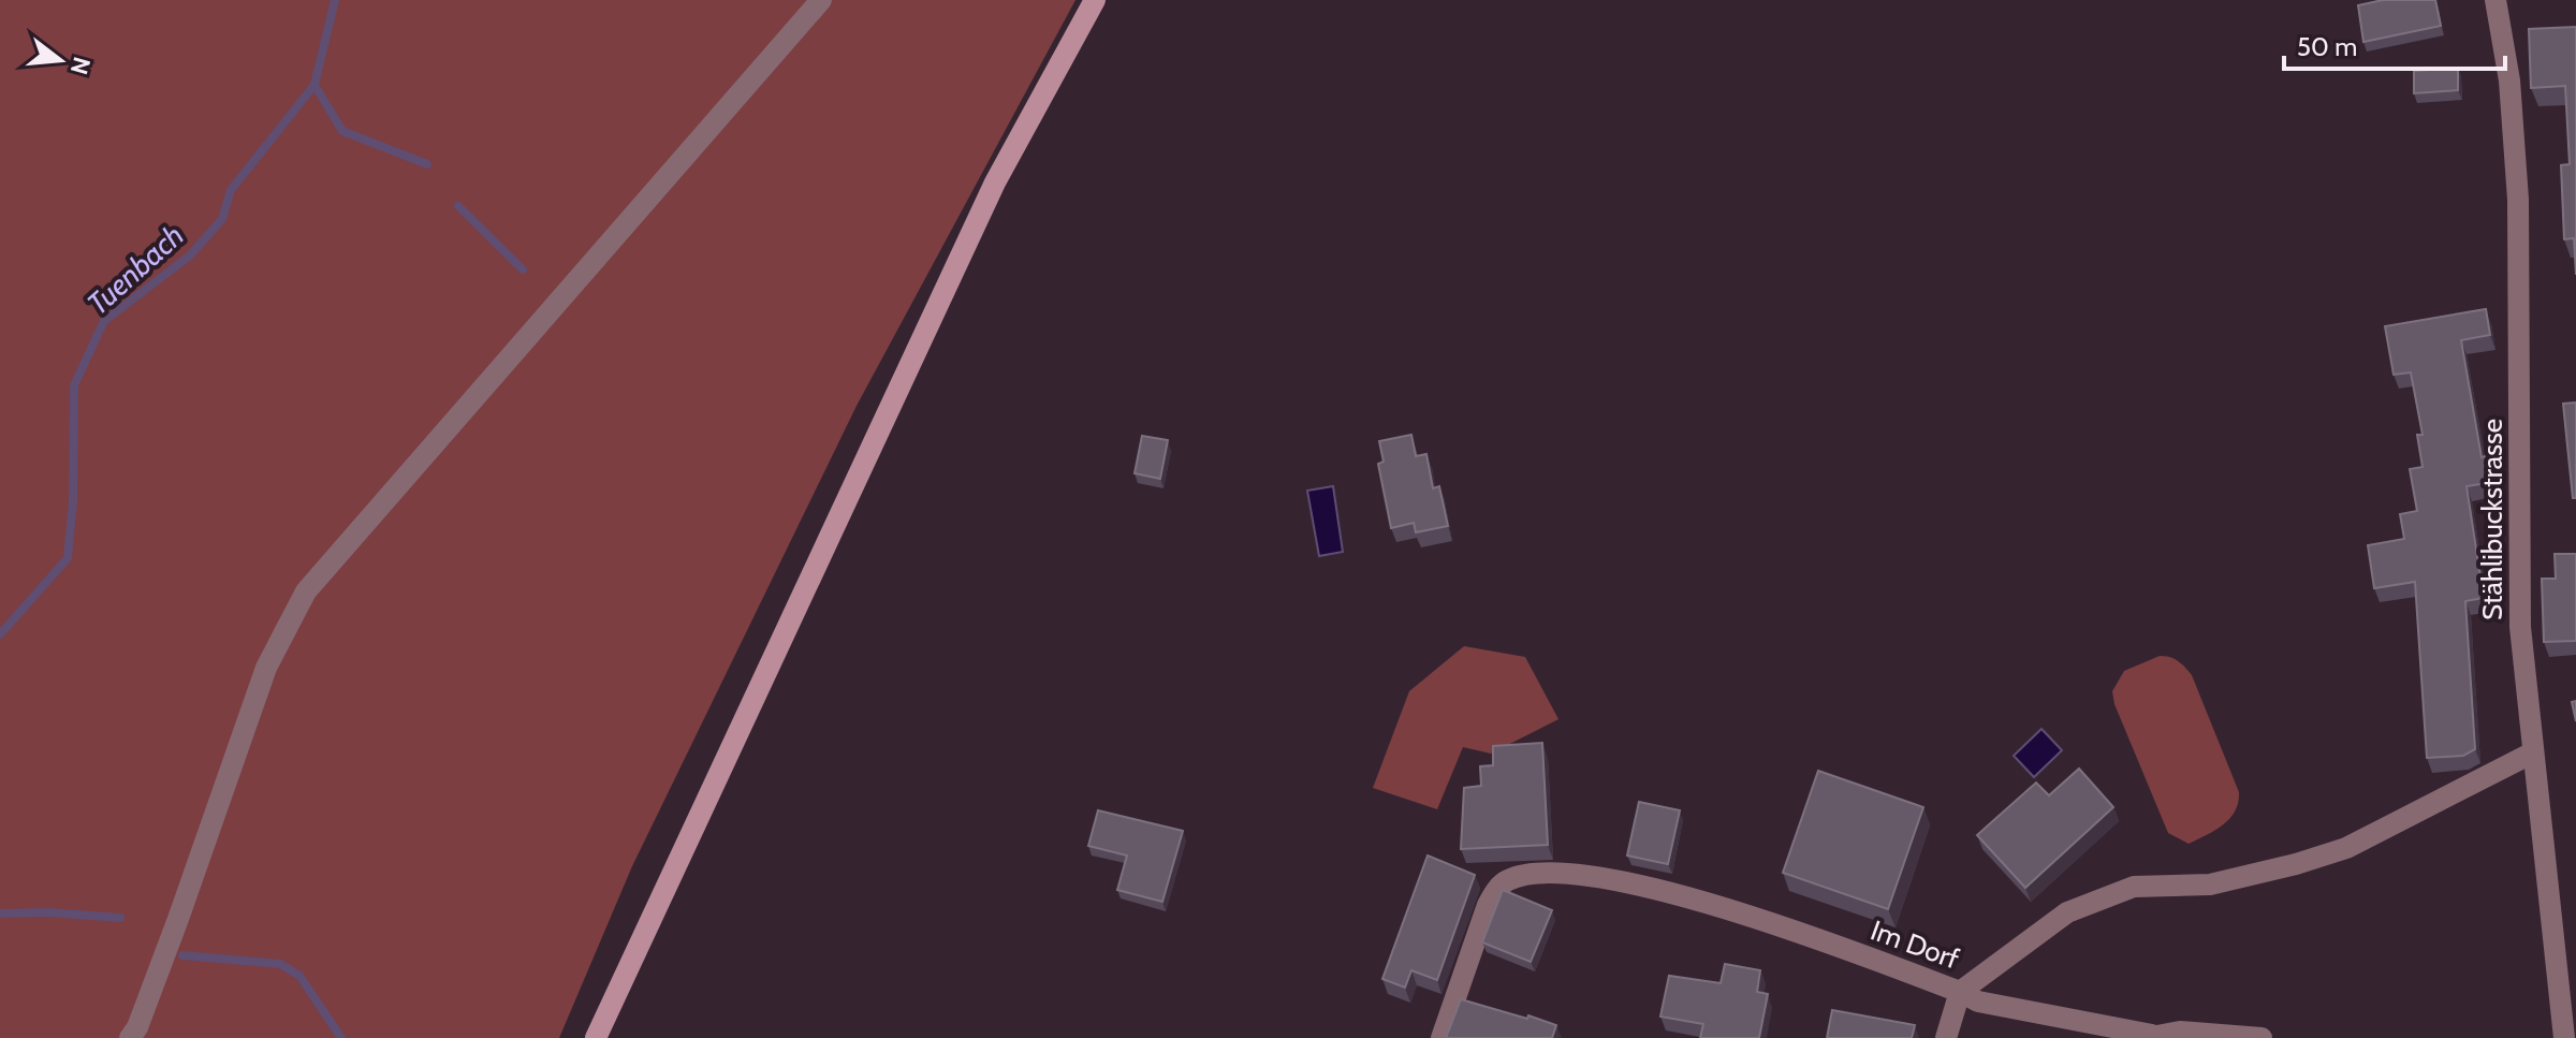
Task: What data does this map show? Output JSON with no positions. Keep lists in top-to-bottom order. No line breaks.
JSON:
{"streets":{"street":["Stählibuckstrasse","Im Dorf"]},"crossings":[["Stählibuckstrasse","Im Dorf"]],"water":["Tuenbach"],"scale_bar":"50 m","north":"right"}
